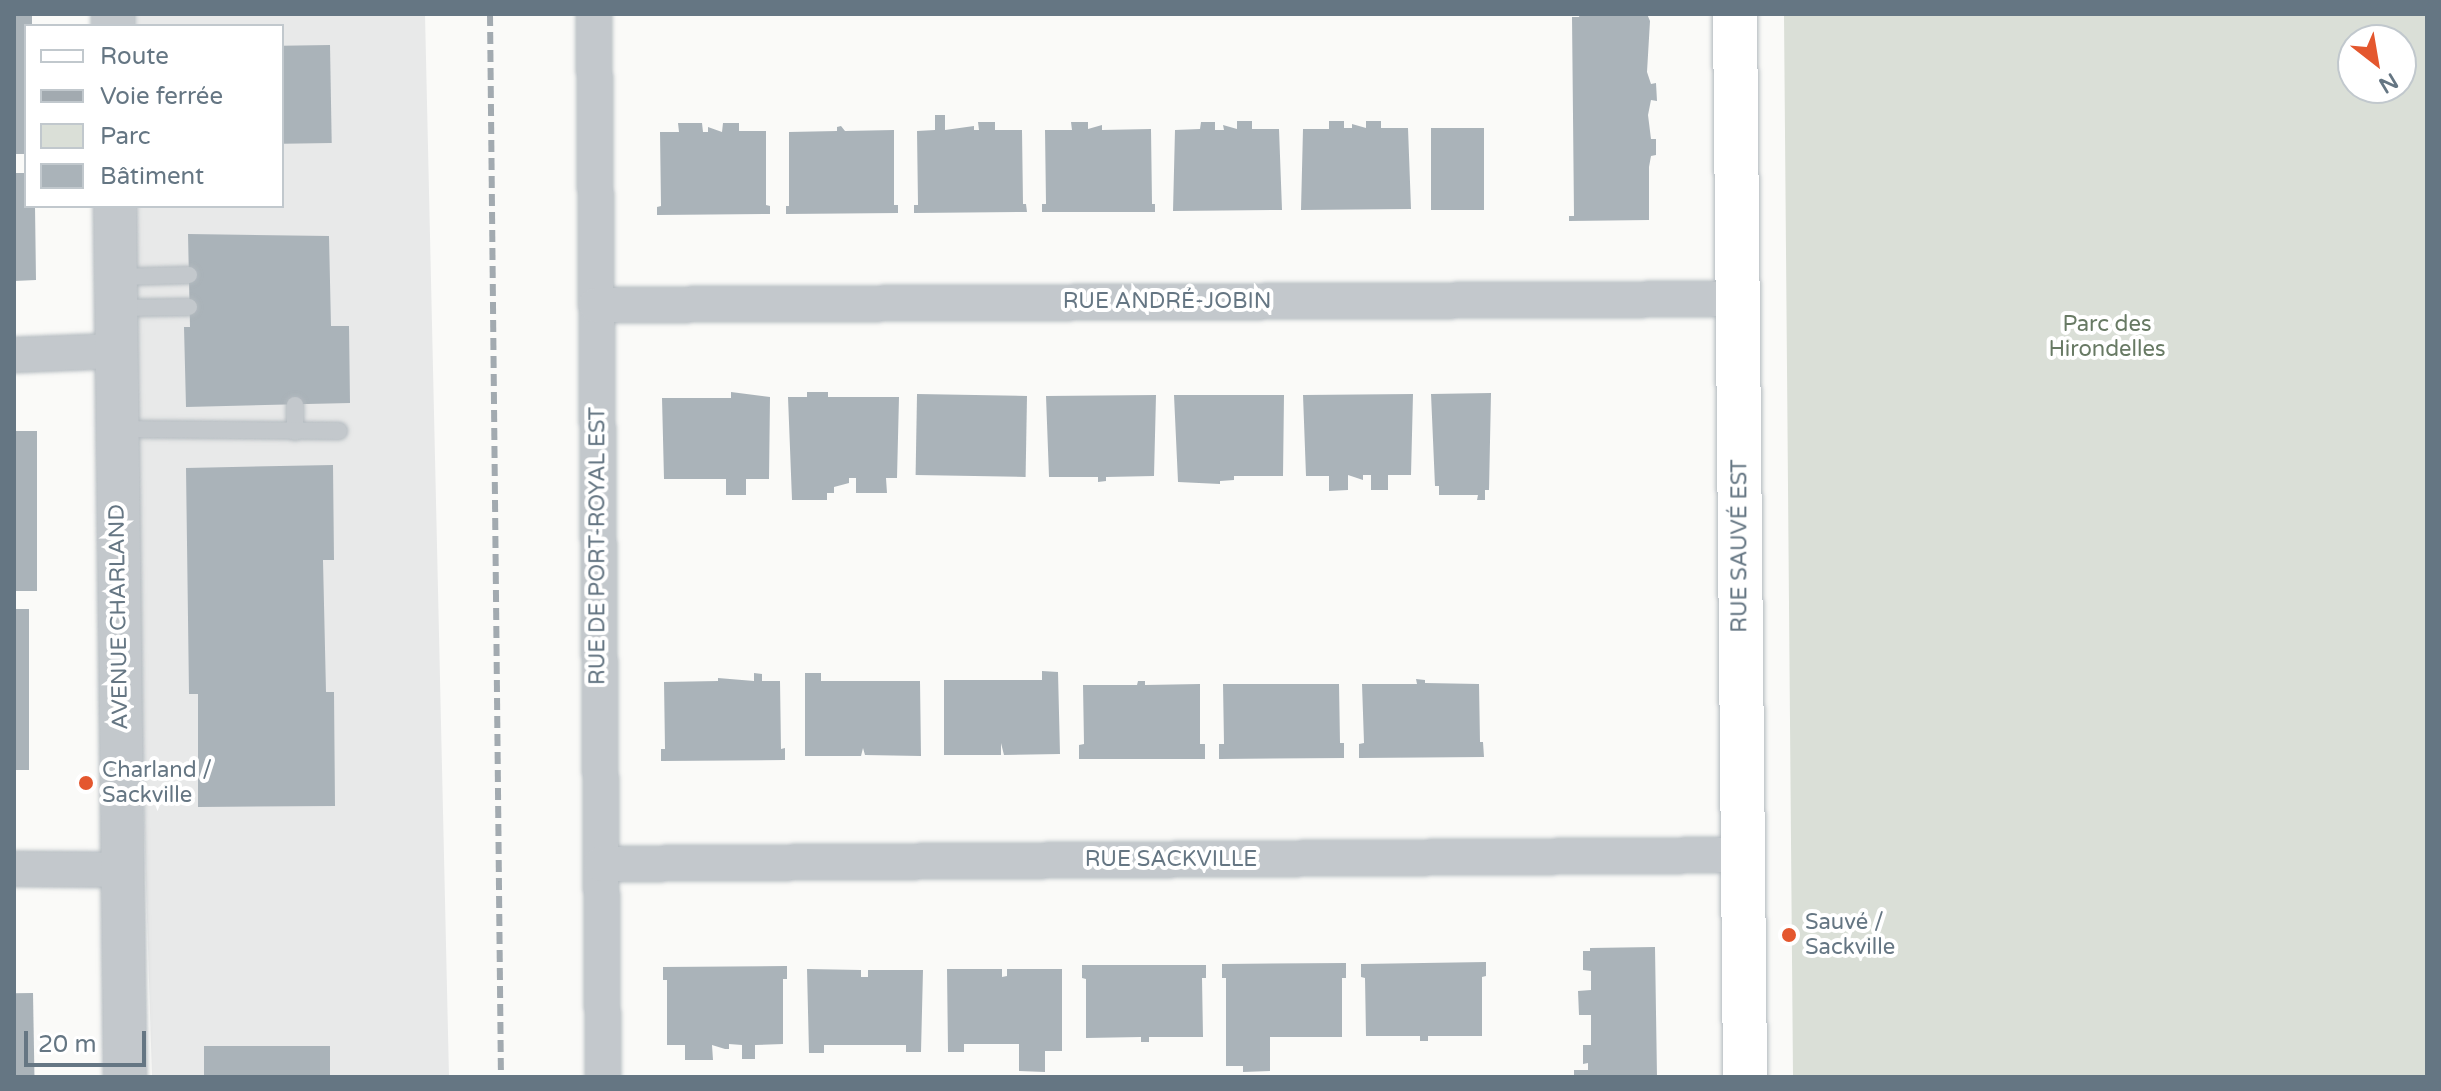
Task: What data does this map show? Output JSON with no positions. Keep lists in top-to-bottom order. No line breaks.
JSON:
{"streets":{"main road":["RUE SAUVÉ EST"],"street":["RUE ANDRÉ-JOBIN","RUE DE PORT-ROYAL EST","AVENUE CHARLAND","RUE SACKVILLE"]},"crossings":[["RUE ANDRÉ-JOBIN","RUE DE PORT-ROYAL EST"],["RUE ANDRÉ-JOBIN","RUE SAUVÉ EST"],["RUE DE PORT-ROYAL EST","RUE SACKVILLE"],["RUE SAUVÉ EST","RUE SACKVILLE"]],"parks":["Parc des Hirondelles"],"places":["Charland / Sackville","Sauvé / Sackville"],"legend":["Route","Voie ferrée","Parc","Bâtiment"],"scale_bar":"20 m","north":"bottom right"}
